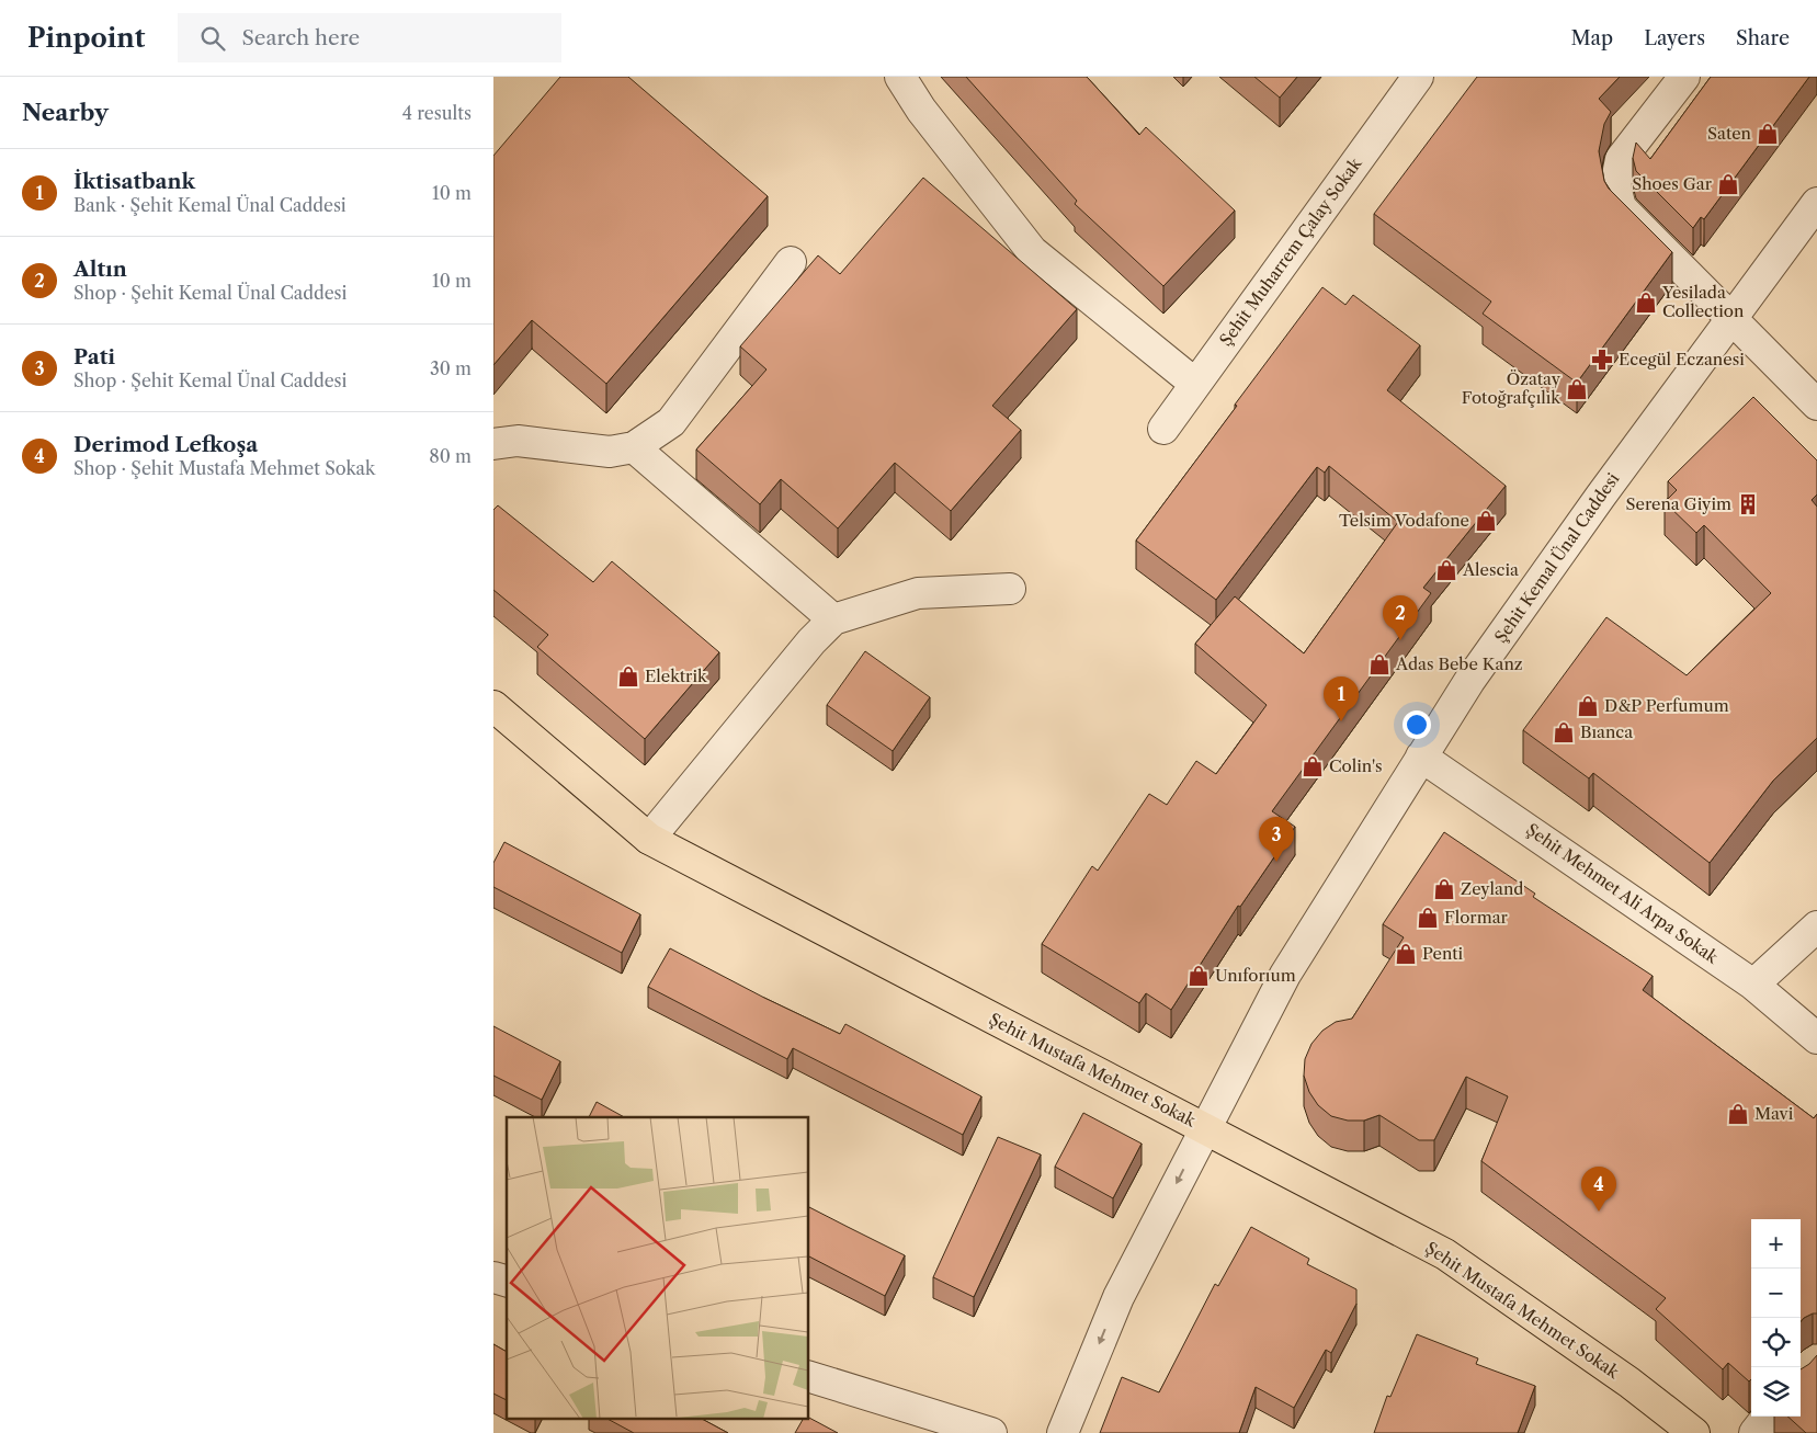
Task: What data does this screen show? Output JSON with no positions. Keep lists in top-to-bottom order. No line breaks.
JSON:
{"streets":{"main road":["Şehit Mustafa Mehmet Sokak"],"street":["Şehit Muharrem Çalay Sokak","Şehit Kemal Ünal Caddesi","Şehit Mehmet Ali Arpa Sokak"]},"crossings":[["Şehit Kemal Ünal Caddesi","Şehit Mehmet Ali Arpa Sokak"],["Şehit Kemal Ünal Caddesi","Şehit Mustafa Mehmet Sokak"]],"places":{"shop":["Saten","Shoes Gar","Yesilada Collection","Özatay Fotoğrafçılık","Telsim Vodafone","Alescia","Adas Bebe Kanz","Elektrik","D&P Perfumum","Bıanca","Colin's","Zeyland","Flormar","Penti","Unıforıum","Mavi"],"pharmacy":["Ecegül Eczanesi"],"building":["Serena Giyim"]},"page":{"header":"Pinpoint","search":"Search here","nav":["Map","Layers","Share"],"heading":["Nearby","4 results"],"list":[{"mark":"1","name":"İktisatbank","note":"Bank · Şehit Kemal Ünal Caddesi","value":"10 m"},{"mark":"2","name":"Altın","note":"Shop · Şehit Kemal Ünal Caddesi","value":"10 m"},{"mark":"3","name":"Pati","note":"Shop · Şehit Kemal Ünal Caddesi","value":"30 m"},{"mark":"4","name":"Derimod Lefkoşa","note":"Shop · Şehit Mustafa Mehmet Sokak","value":"80 m"}],"pins":["2","1","3","4"],"map_buttons":["+","−"]}}
